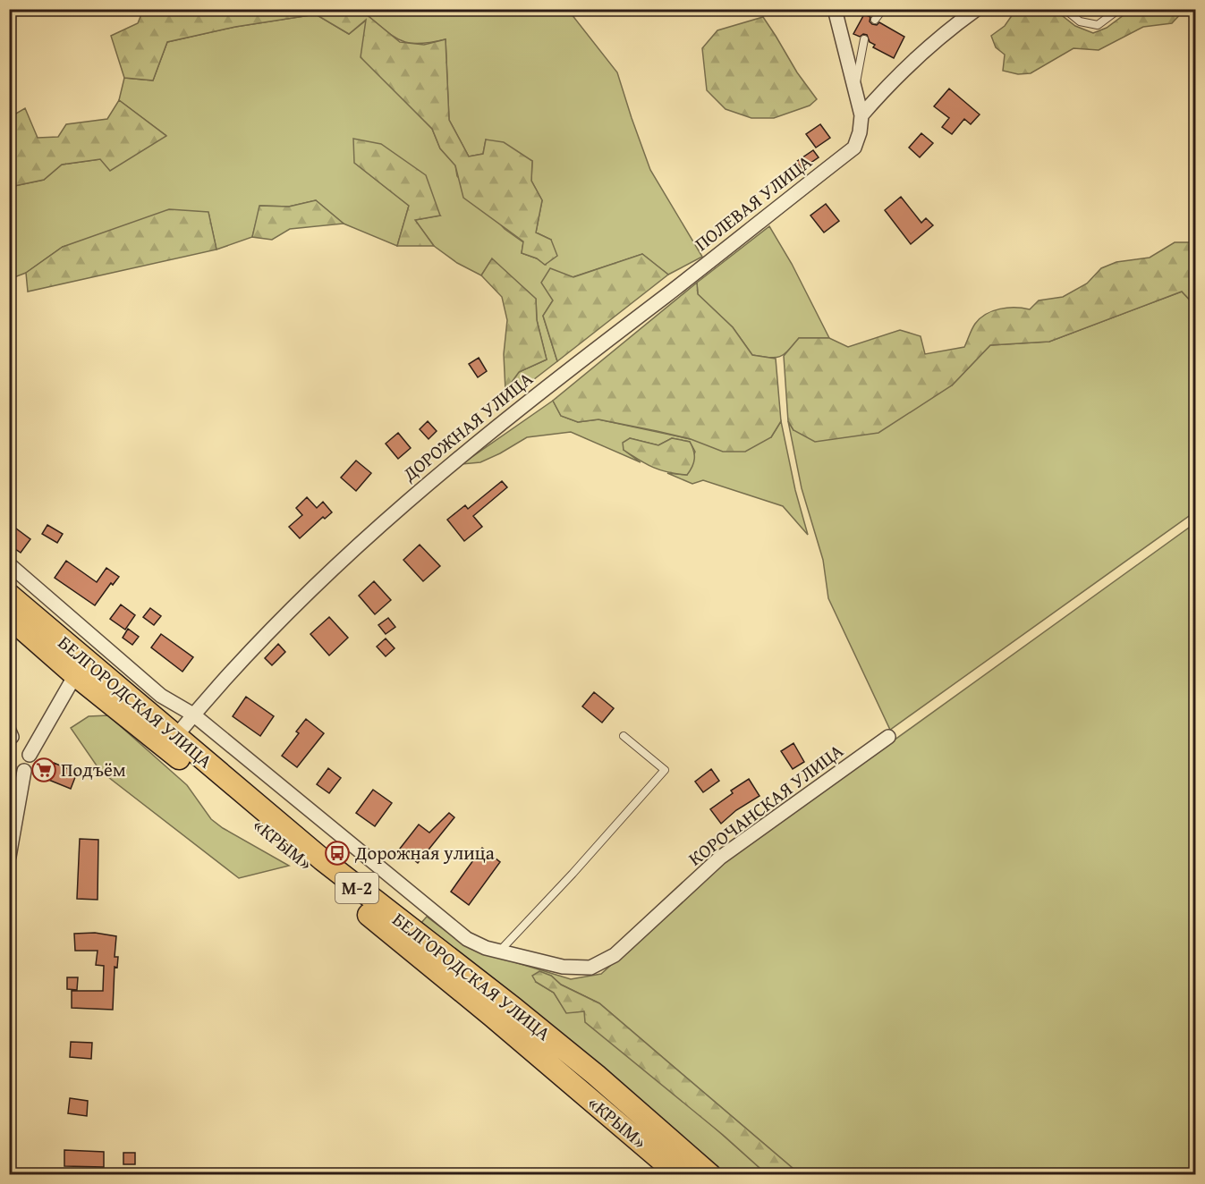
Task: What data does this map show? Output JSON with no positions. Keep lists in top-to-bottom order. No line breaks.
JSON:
{"streets":{"main road":["БЕЛГОРОДСКАЯ УЛИЦА","«КРЫМ»","М-2"],"street":["ПОЛЕВАЯ УЛИЦА","ДОРОЖНАЯ УЛИЦА","КОРОЧАНСКАЯ УЛИЦА"]},"crossings":[["ПОЛЕВАЯ УЛИЦА","ДОРОЖНАЯ УЛИЦА"],["ДОРОЖНАЯ УЛИЦА","БЕЛГОРОДСКАЯ УЛИЦА"]],"places":{"supermarket":["Подъём"],"bus stop":["Дорожная улица"]}}
